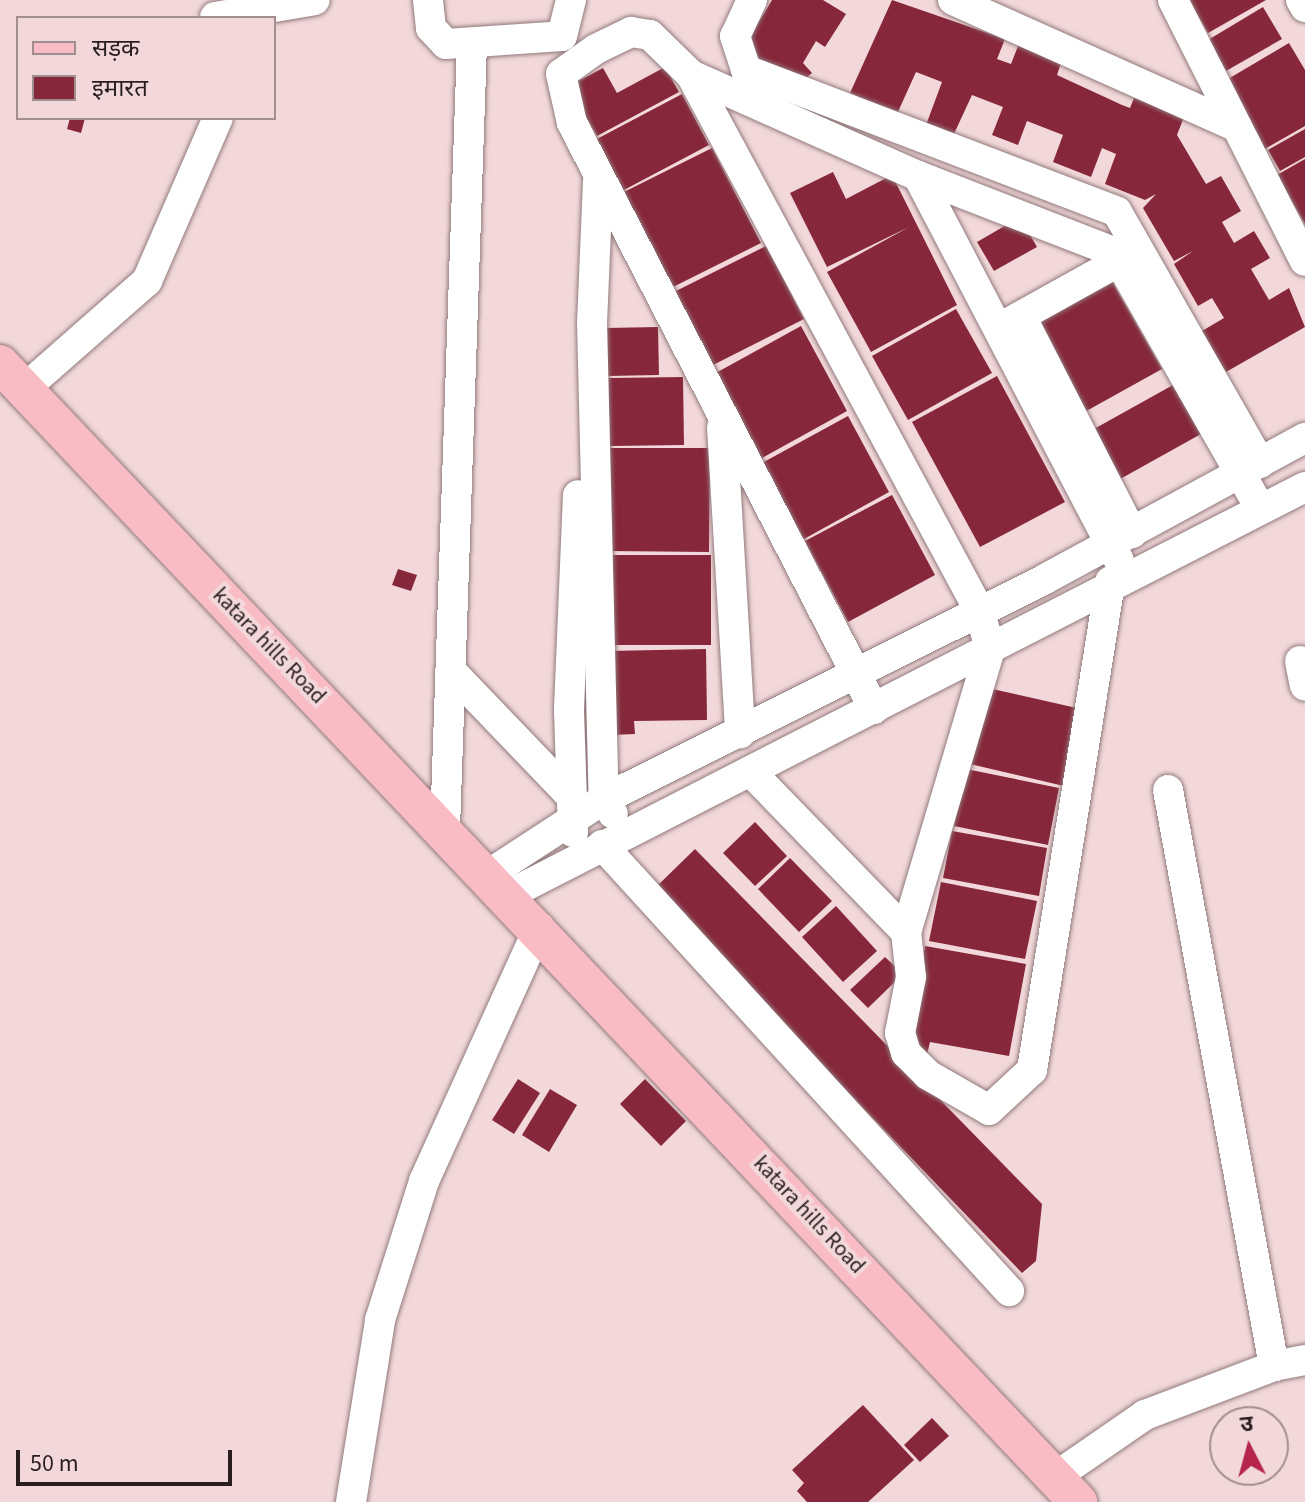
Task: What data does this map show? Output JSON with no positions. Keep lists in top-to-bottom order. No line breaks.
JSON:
{"streets":{"main road":["katara hills Road"]},"legend":["सड़क","इमारत"],"scale_bar":"50 m","north":"top"}
